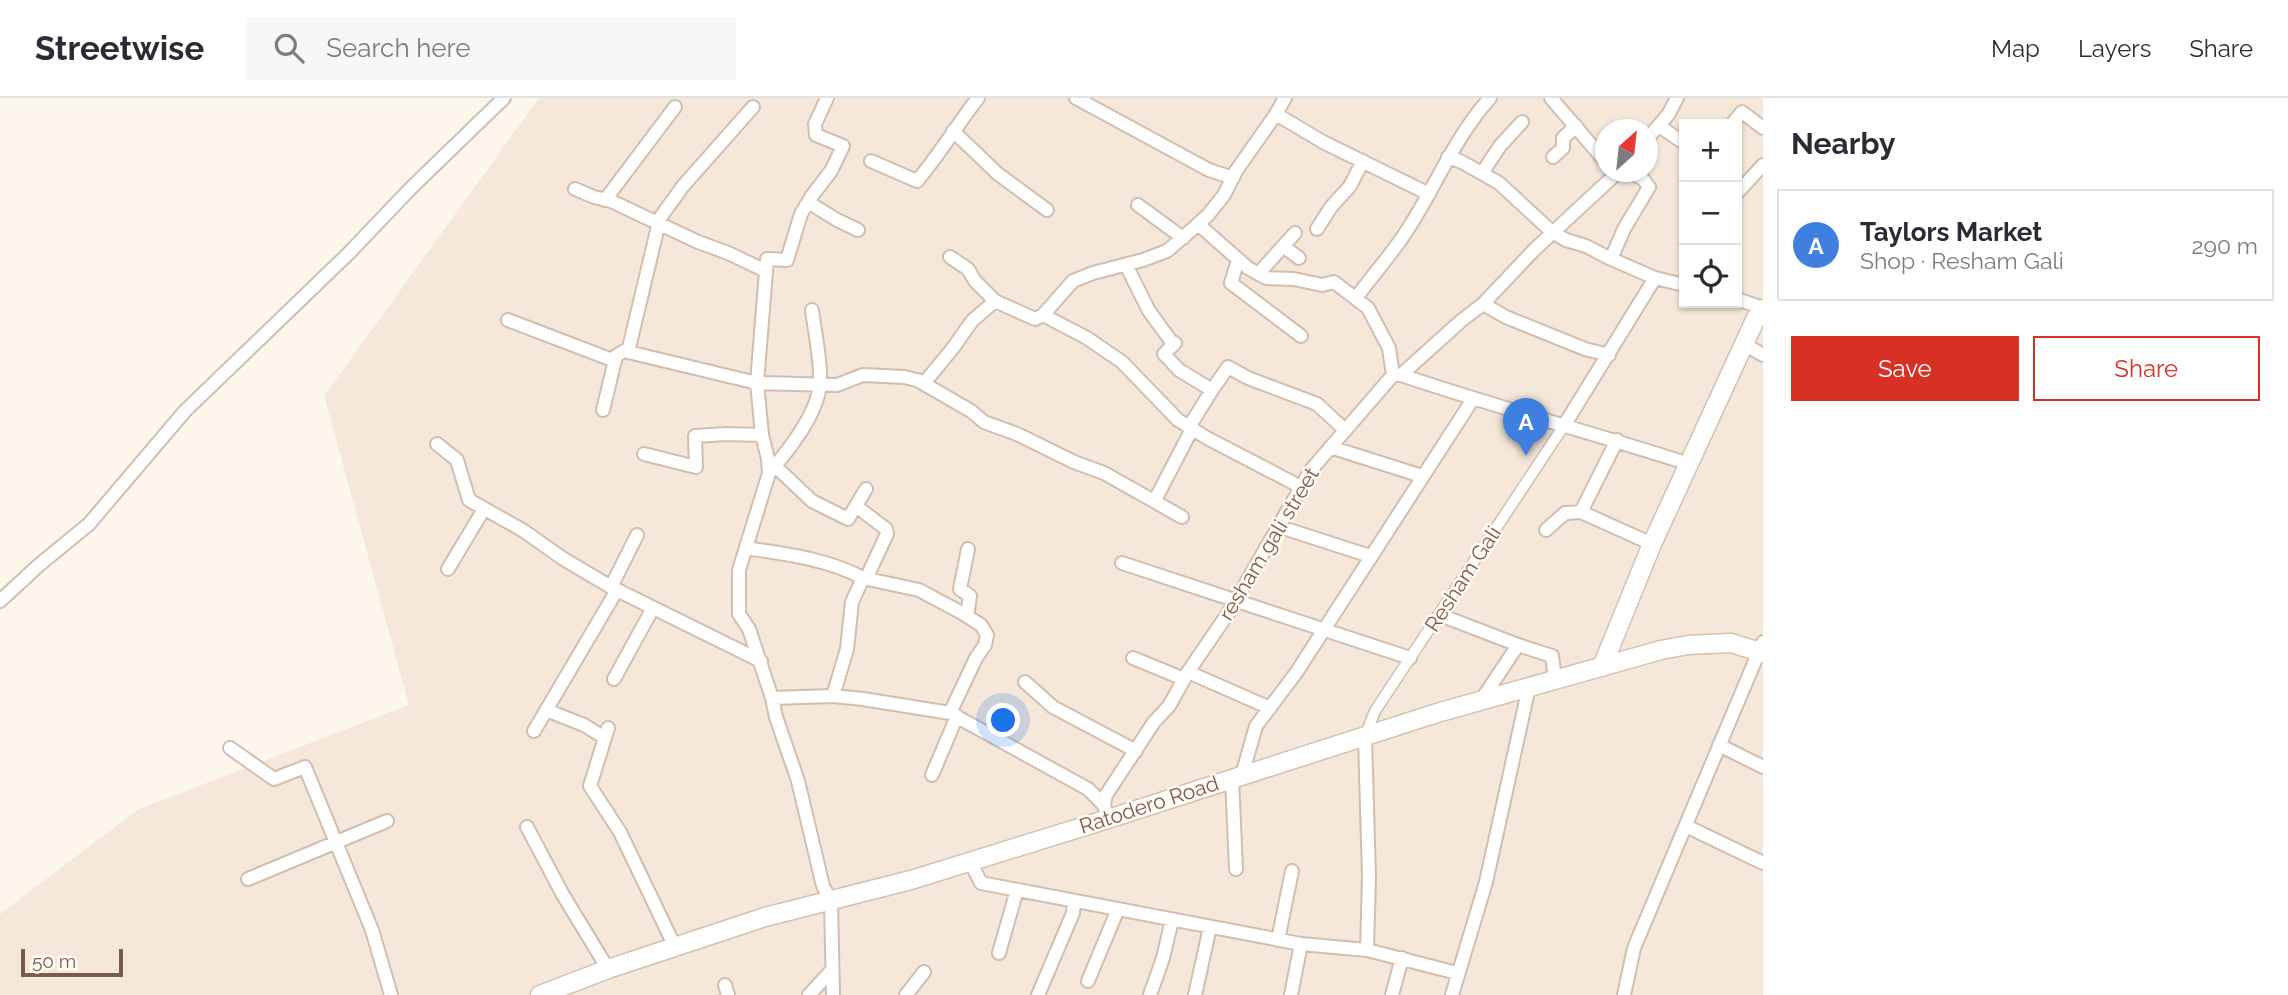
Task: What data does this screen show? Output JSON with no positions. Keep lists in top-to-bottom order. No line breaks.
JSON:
{"streets":{"main road":["Ratodero Road"],"street":["resham gali street","Resham Gali"]},"crossings":[["resham gali street","Ratodero Road"],["Resham Gali","Ratodero Road"]],"scale_bar":"50 m","north":"top right","page":{"header":"Streetwise","search":"Search here","nav":["Map","Layers","Share"],"heading":"Nearby","map_buttons":["+","−"],"list":[{"mark":"A","name":"Taylors Market","note":"Shop · Resham Gali","value":"290 m"}],"buttons":["Save","Share"],"pins":"A","scale":"50 m"}}
